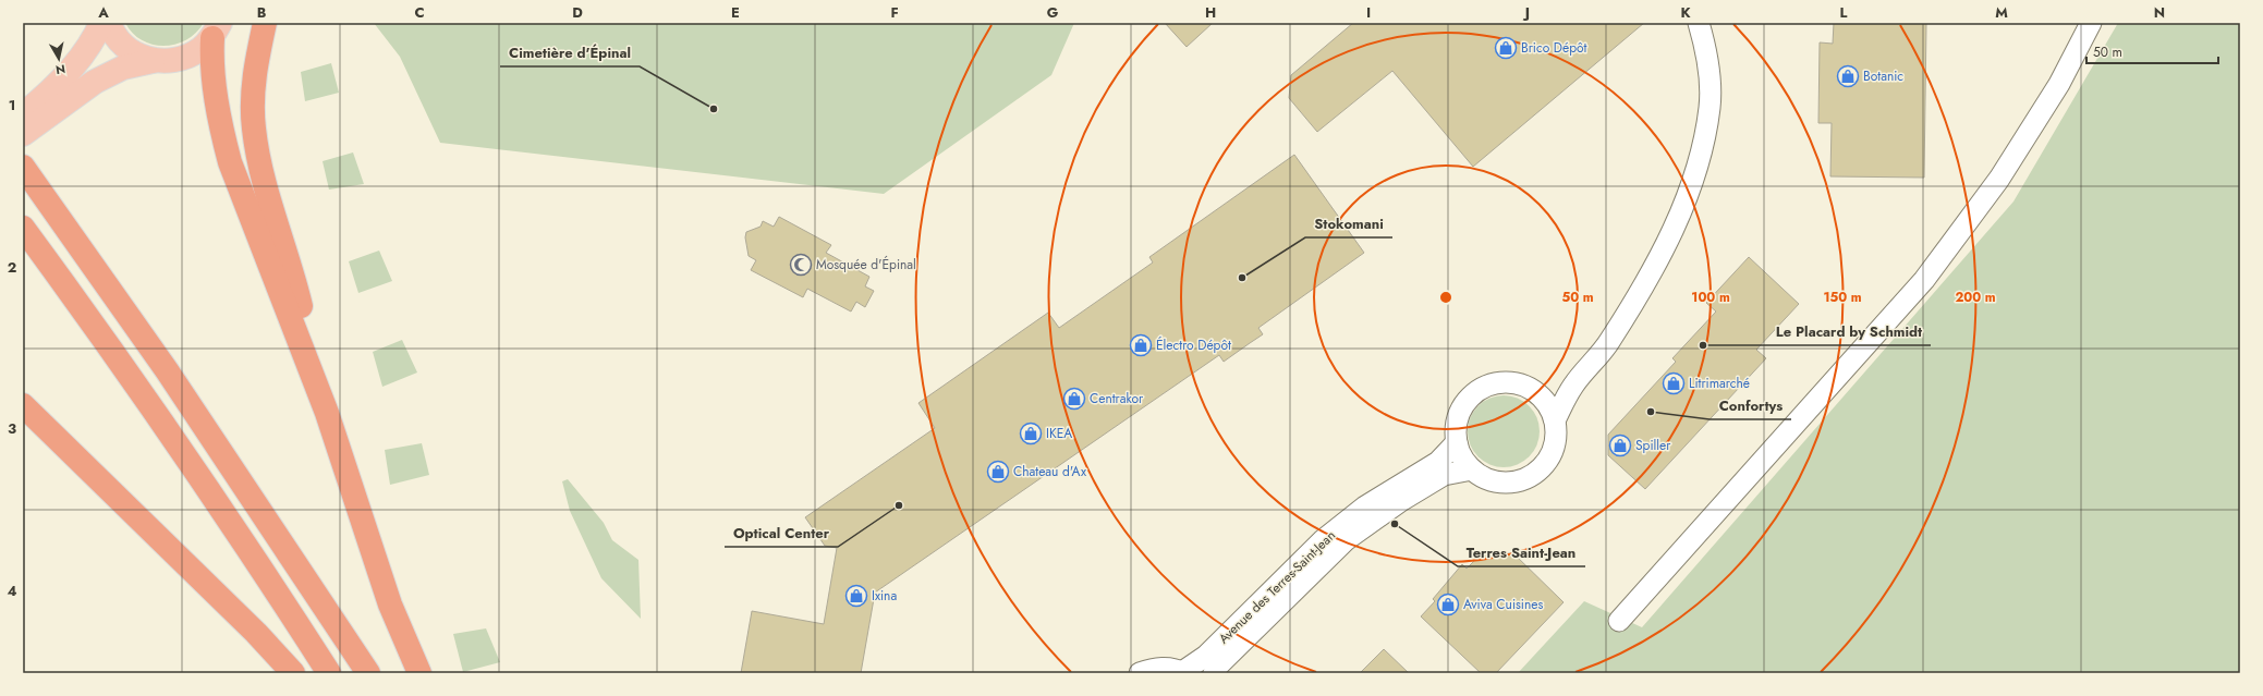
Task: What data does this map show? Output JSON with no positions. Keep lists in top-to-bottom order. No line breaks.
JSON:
{"streets":{"street":["Avenue des Terres-Saint-Jean"]},"places":{"shop":["Brico Dépôt","Botanic","Électro Dépôt","Litrimarché","Centrakor","IKEA","Spiller","Chateau d'Ax","Ixina","Aviva Cuisines"],"other":["Cimetière d'Épinal","Stokomani","Le Placard by Schmidt","Confortys","Optical Center","Terres Saint-Jean"],"mosque":["Mosquée d'Épinal"]},"scale_bar":"50 m","north":"bottom","grid":{"columns":["A","B","C","D","E","F","G","H","I","J","K","L","M","N"],"rows":["1","2","3","4"]},"rings":["50 m","100 m","150 m","200 m"]}
